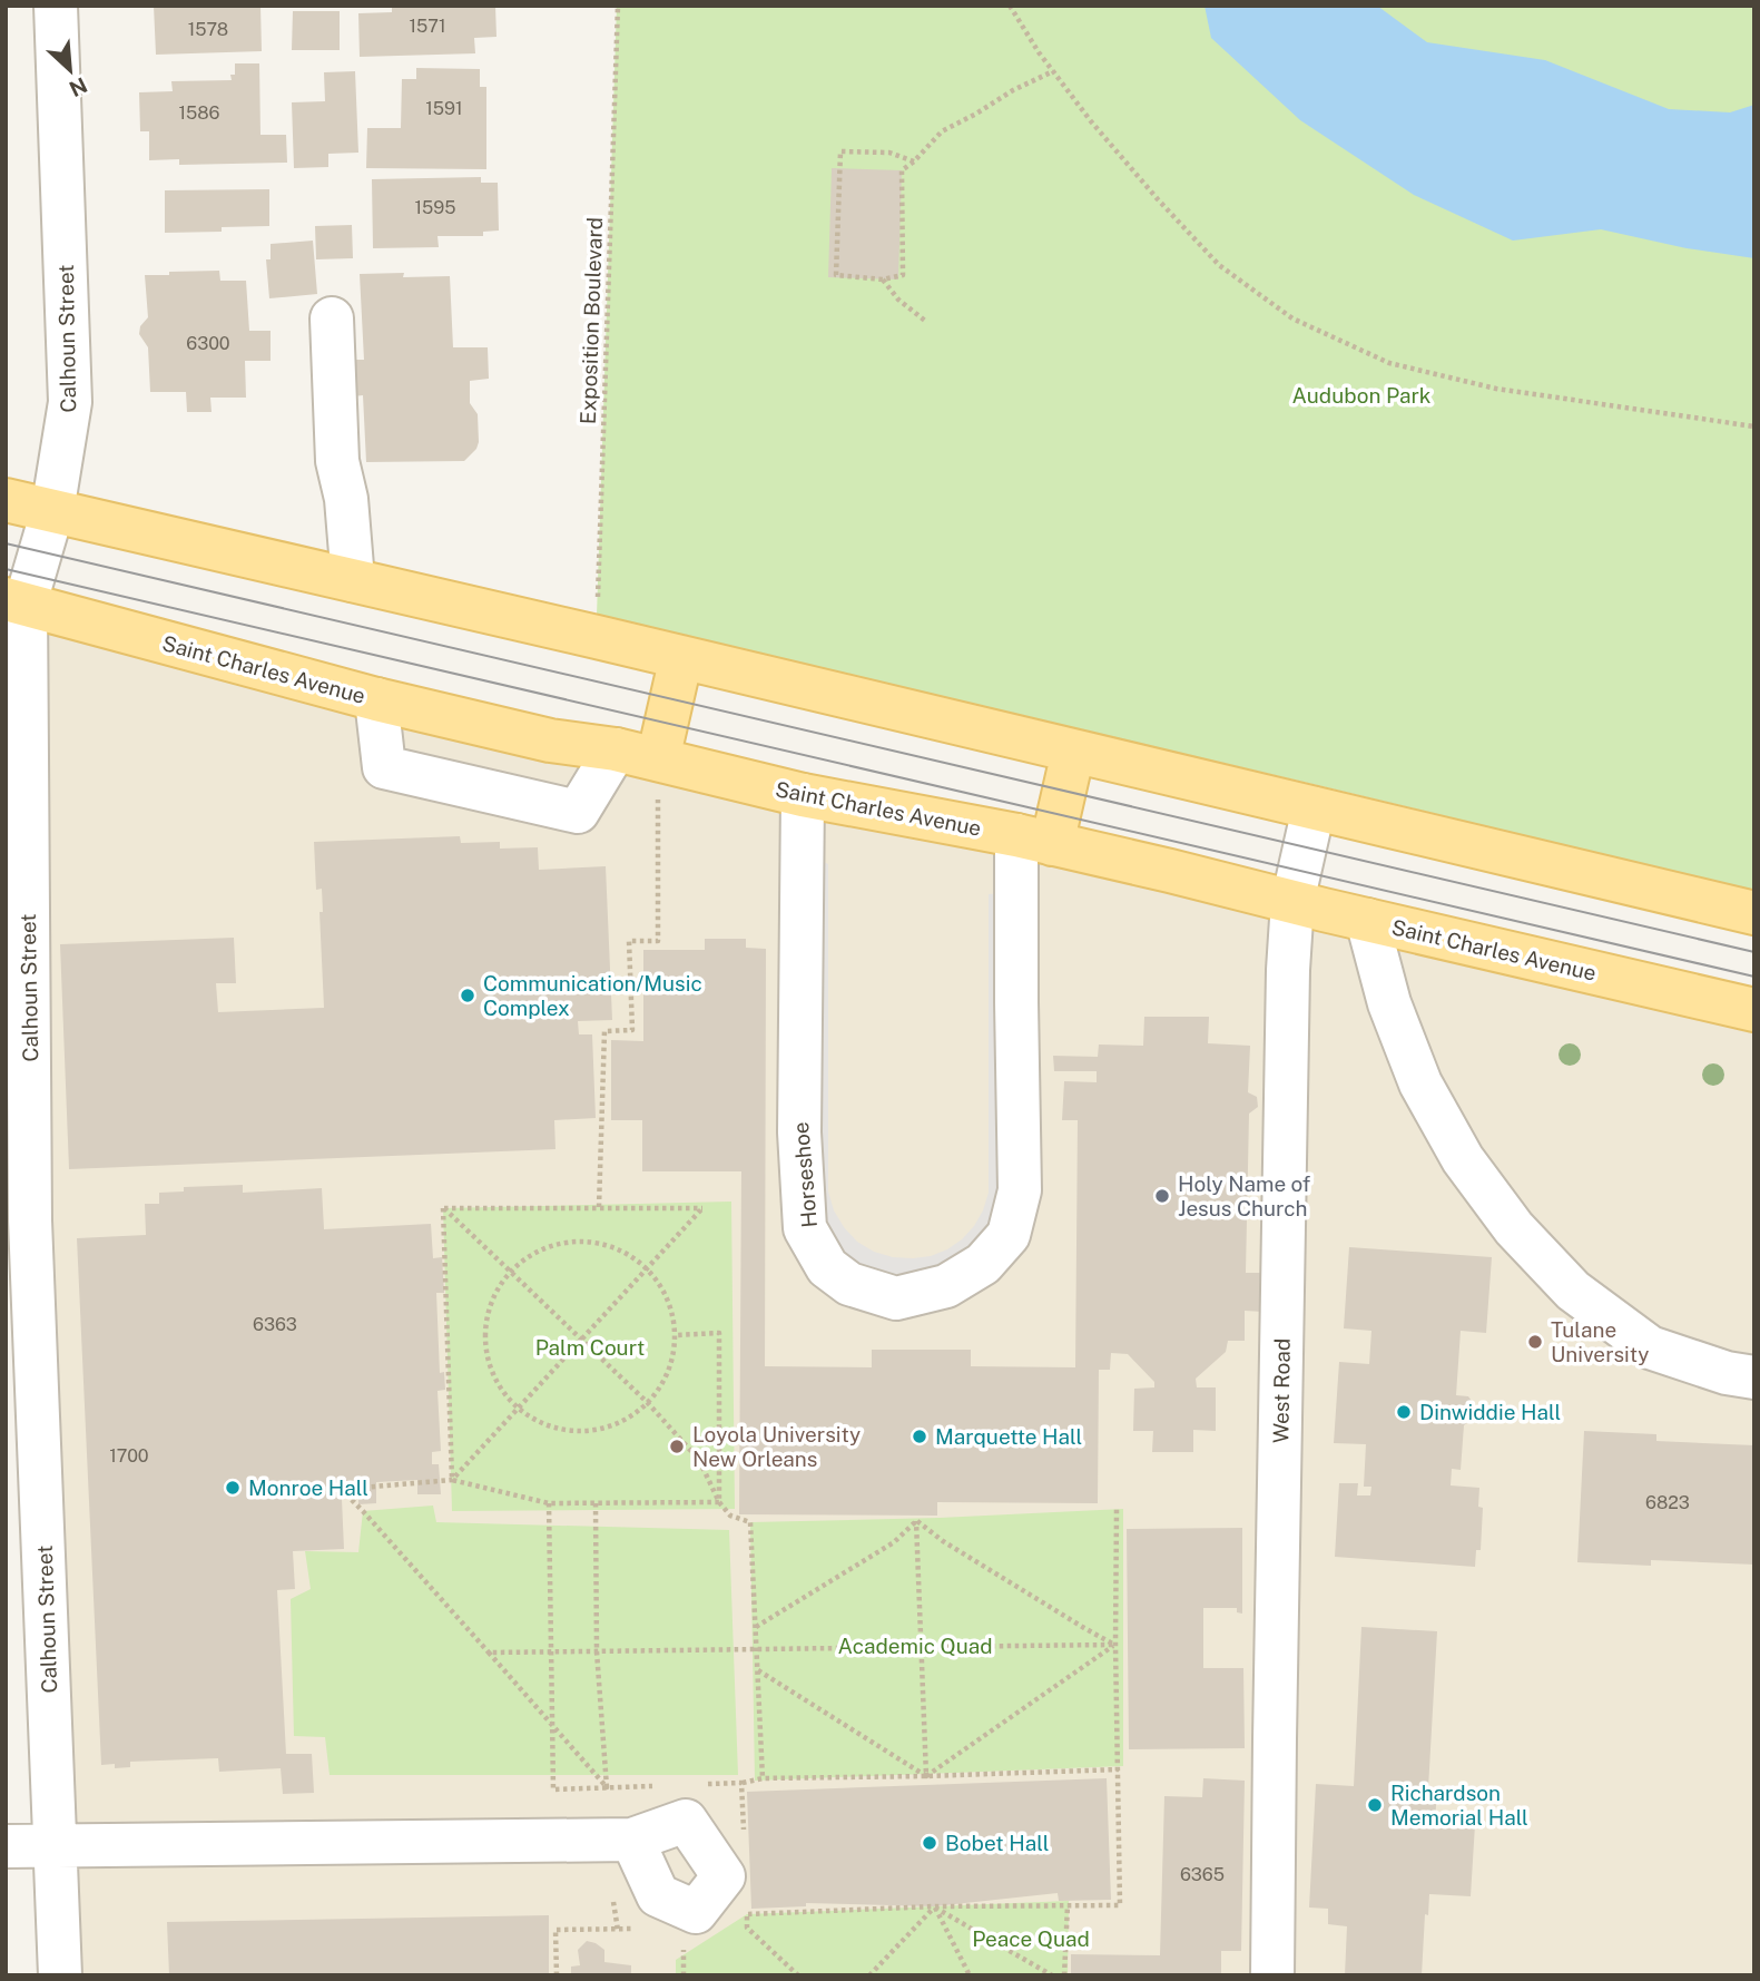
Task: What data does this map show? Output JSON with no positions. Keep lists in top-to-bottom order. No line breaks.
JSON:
{"streets":{"main road":["Saint Charles Avenue"],"street":["Calhoun Street","Horseshoe","West Road"],"path":["Exposition Boulevard"]},"crossings":[["Calhoun Street","Saint Charles Avenue"],["Saint Charles Avenue","Horseshoe"],["Saint Charles Avenue","West Road"]],"parks":["Audubon Park","Palm Court","Academic Quad","Peace Quad"],"places":["Communication/Music Complex","Holy Name of Jesus Church","Tulane University","Dinwiddie Hall","Marquette Hall","Loyola University New Orleans","Monroe Hall","Richardson Memorial Hall","Bobet Hall"],"house_numbers":["1571","1578","1591","1586","1595","6300","6363","1700","6823","6365"],"north":"bottom right"}
